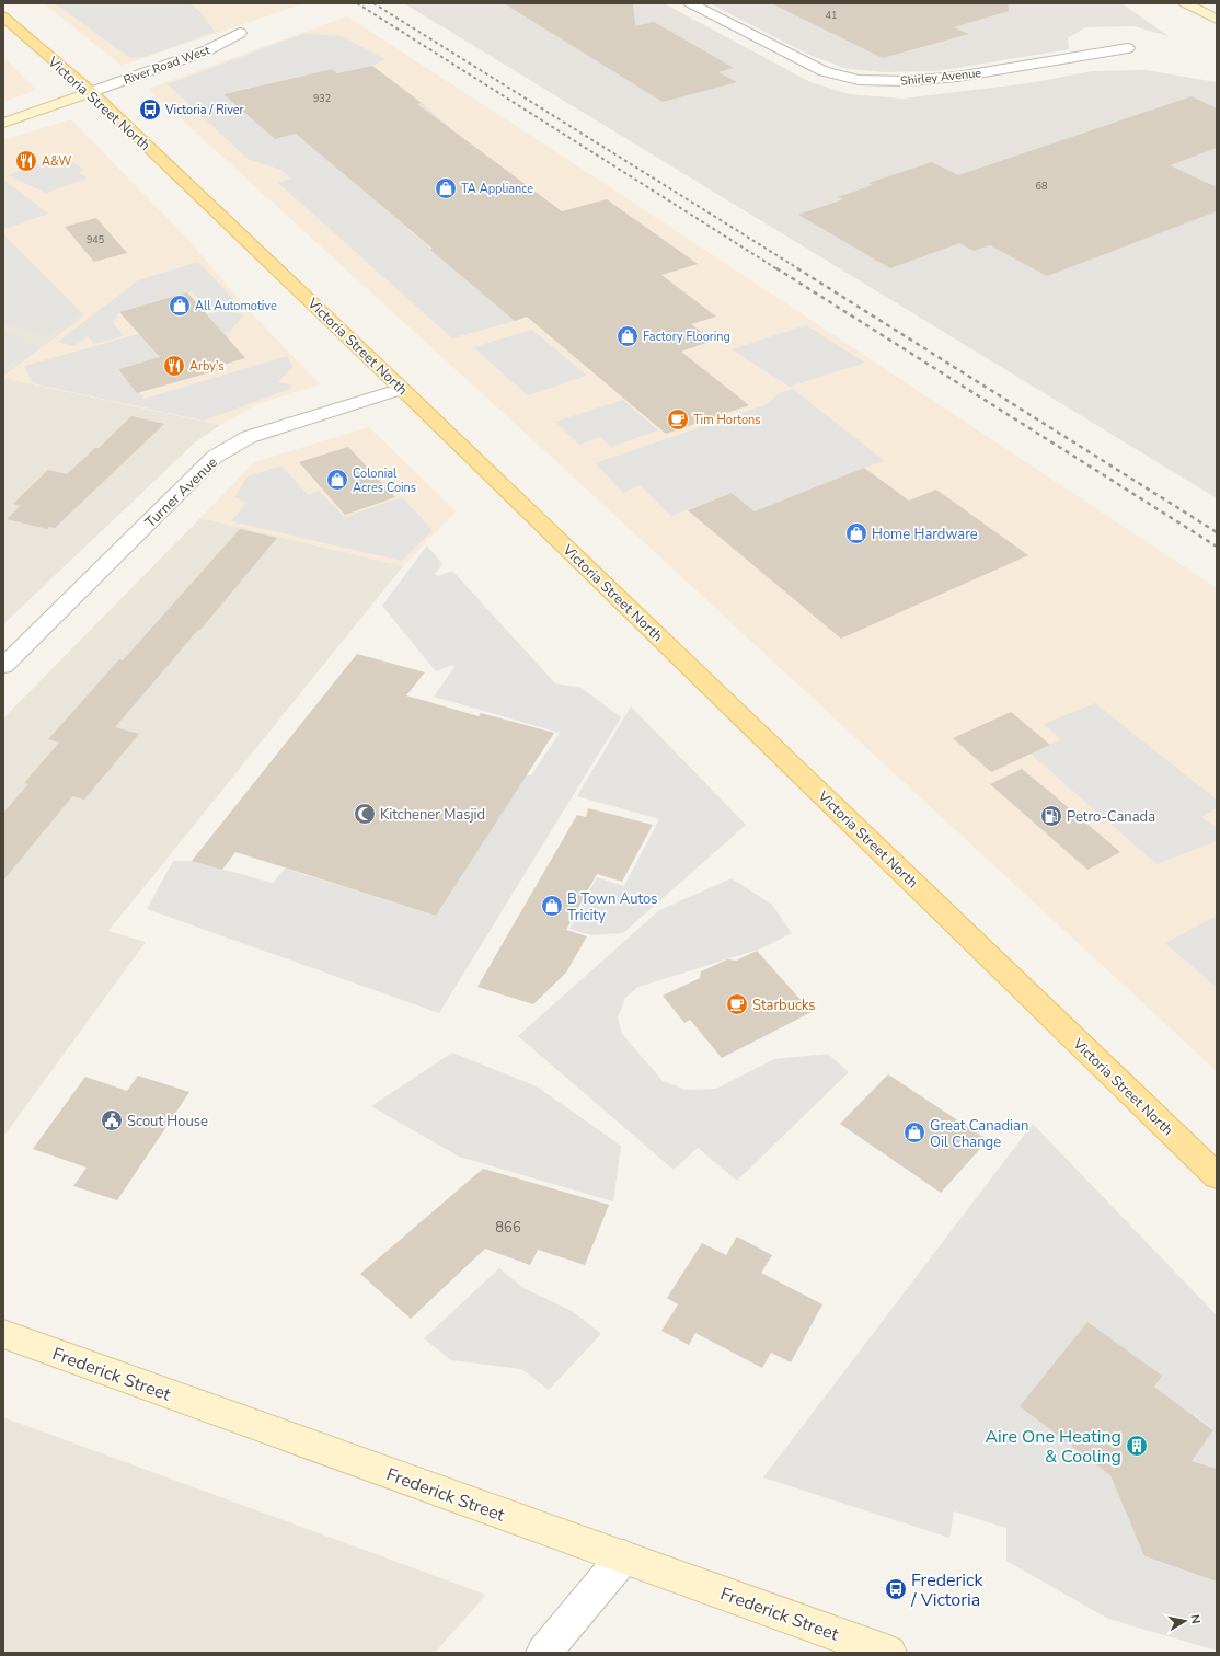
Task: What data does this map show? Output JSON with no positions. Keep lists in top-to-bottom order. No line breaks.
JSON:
{"streets":{"main road":["Victoria Street North","Frederick Street"],"street":["River Road West","Shirley Avenue","Turner Avenue"]},"crossings":[["River Road West","Victoria Street North"],["Victoria Street North","Turner Avenue"]],"places":{"bus stop":["Victoria / River","Frederick / Victoria"],"restaurant":["A&W","Arby's"],"shop":["TA Appliance","All Automotive","Factory Flooring","Colonial Acres Coins","Home Hardware","B Town Autos Tricity","Great Canadian Oil Change"],"cafe":["Tim Hortons","Starbucks"],"mosque":["Kitchener Masjid"],"fuel station":["Petro-Canada"],"public building":["Scout House"],"building":["Aire One Heating & Cooling"]},"house_numbers":["41","932","68","945","866"],"north":"right"}
